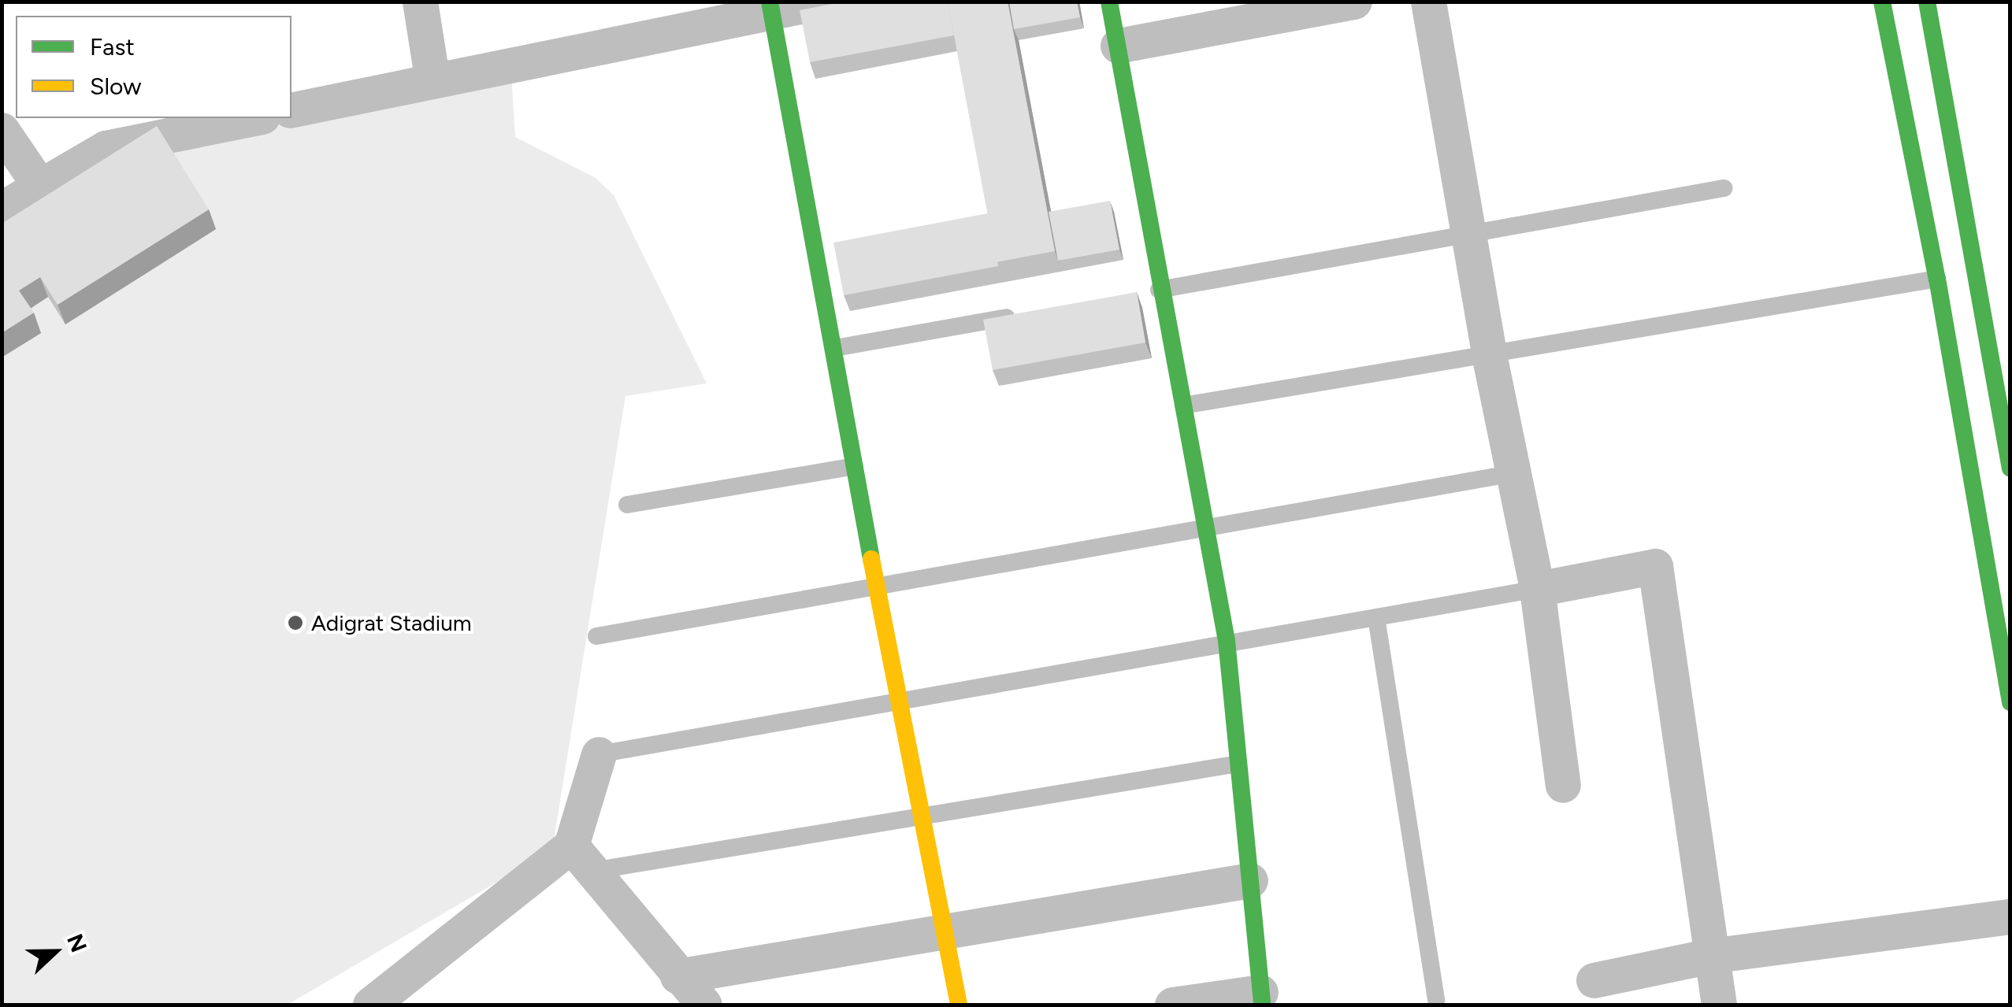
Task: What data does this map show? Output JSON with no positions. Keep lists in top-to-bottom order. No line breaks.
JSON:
{"places":["Adigrat Stadium"],"legend":["Fast","Slow"],"north":"right"}
